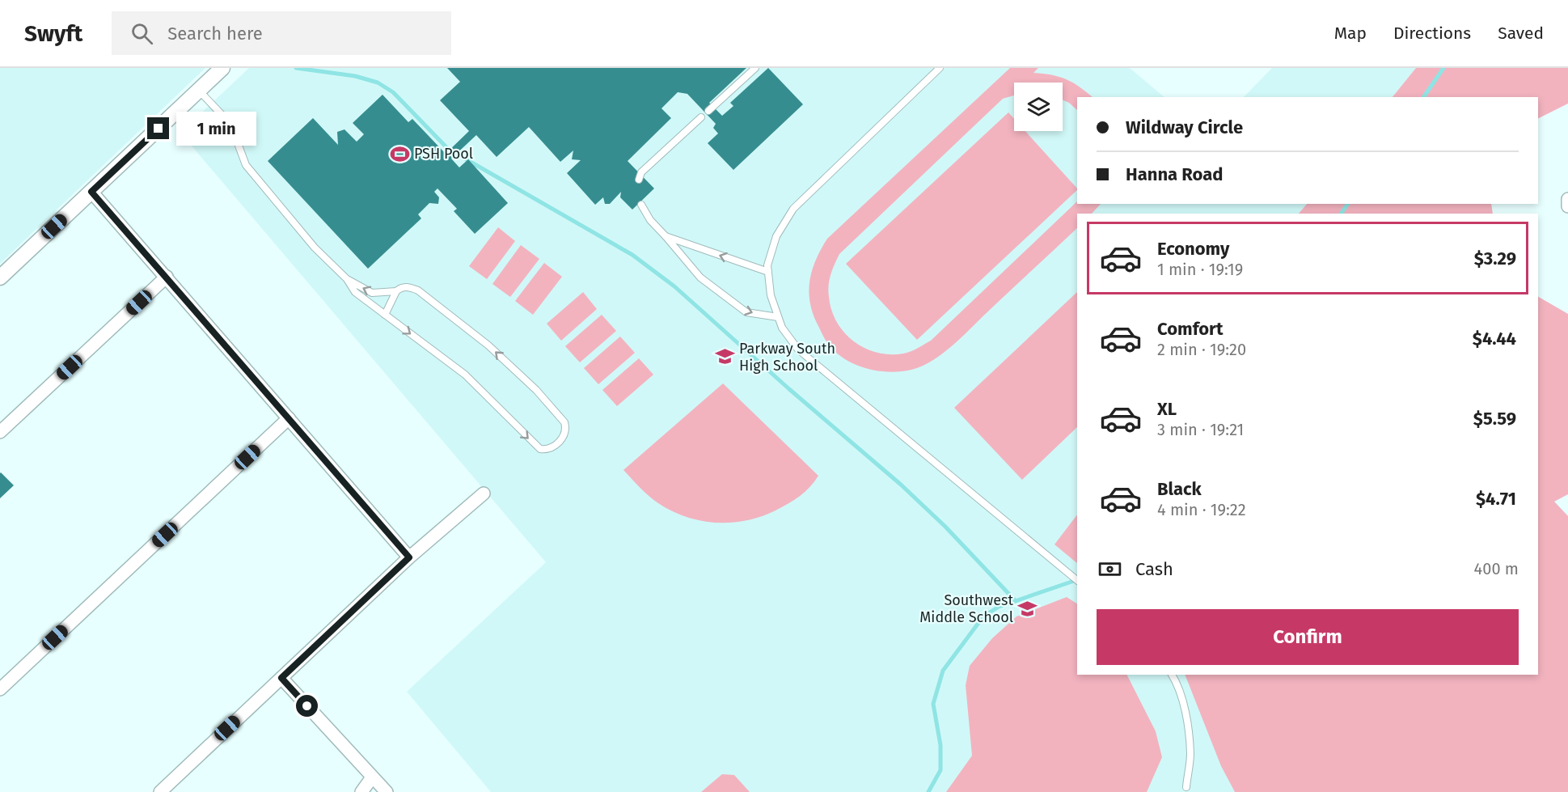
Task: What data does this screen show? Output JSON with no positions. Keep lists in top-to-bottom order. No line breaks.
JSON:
{"places":{"sports":["PSH Pool"],"school or university":["Parkway South High School","Southwest Middle School"]},"page":{"header":"Swyft","search":"Search here","nav":["Map","Directions","Saved"],"banner":["Wildway Circle","Hanna Road"],"bubble":"1 min","list":[{"name":"Economy","note":"1 min · 19:19","value":"$3.29"},{"name":"Comfort","note":"2 min · 19:20","value":"$4.44"},{"name":"XL","note":"3 min · 19:21","value":"$5.59"},{"name":"Black","note":"4 min · 19:22","value":"$4.71"}],"pay":["Cash","400 m"],"buttons":"Confirm"}}
